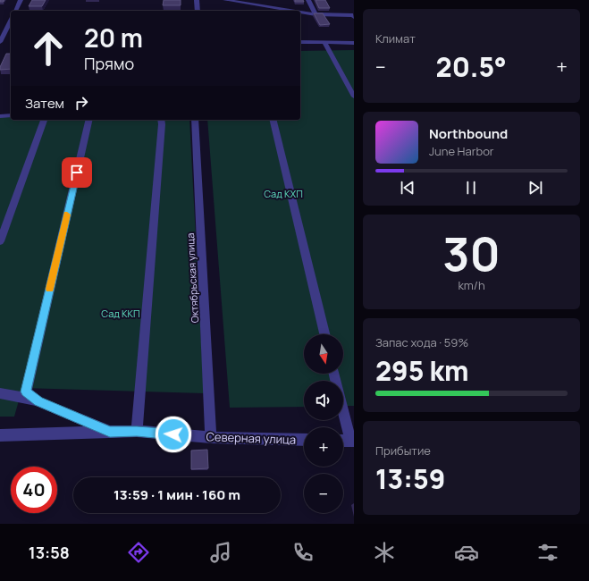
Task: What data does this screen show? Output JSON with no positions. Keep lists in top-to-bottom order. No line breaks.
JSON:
{"streets":{"street":["Октябрьская улица","Северная улица"]},"crossings":[["Октябрьская улица","Северная улица"]],"parks":["Сад КХП","Сад ККП"],"north":"bottom","page":{"tile":["Климат",["30","km/h"],["Запас хода · 59%","295 km"],["Прибытие","13:59"]],"turn":["20 m","Прямо"],"heat":["−","20.5°","+"],"then":"Затем","song":["Northbound","June Harbor"],"map_buttons":["+","−"],"limit":"40","trip":"13:59 · 1 мин · 160 m","tabs":"13:58"}}
